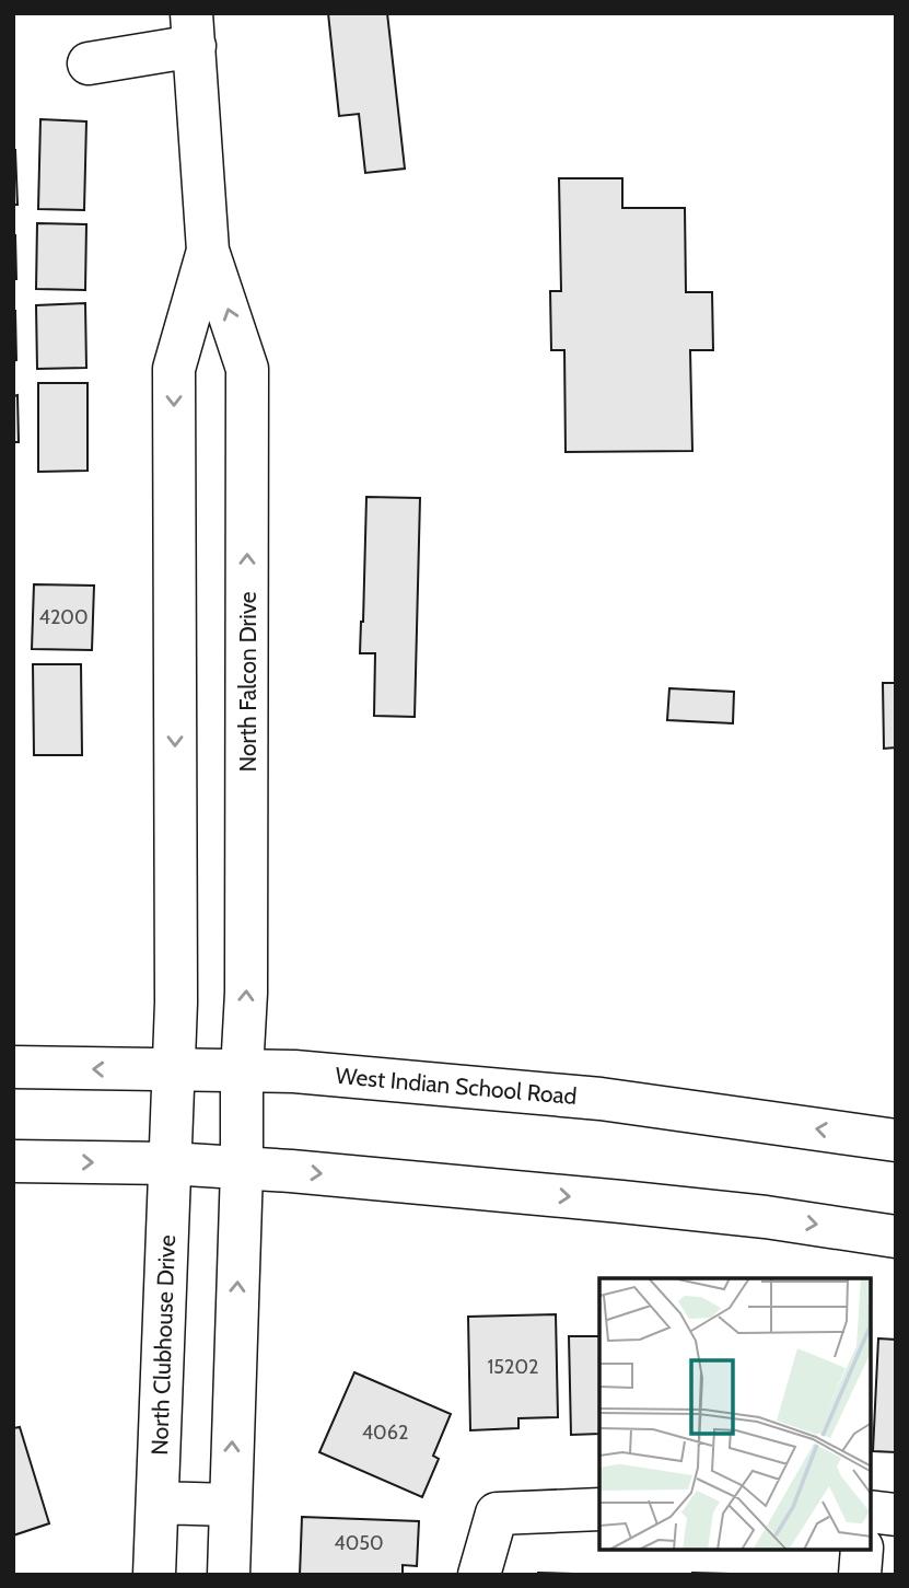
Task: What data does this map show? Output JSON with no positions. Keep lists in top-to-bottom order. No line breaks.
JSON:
{"streets":{"street":["North Falcon Drive","West Indian School Road","North Clubhouse Drive"]},"crossings":[["North Falcon Drive","West Indian School Road"],["North Falcon Drive","North Clubhouse Drive"]],"house_numbers":["4200","15202","4062","4050"]}
